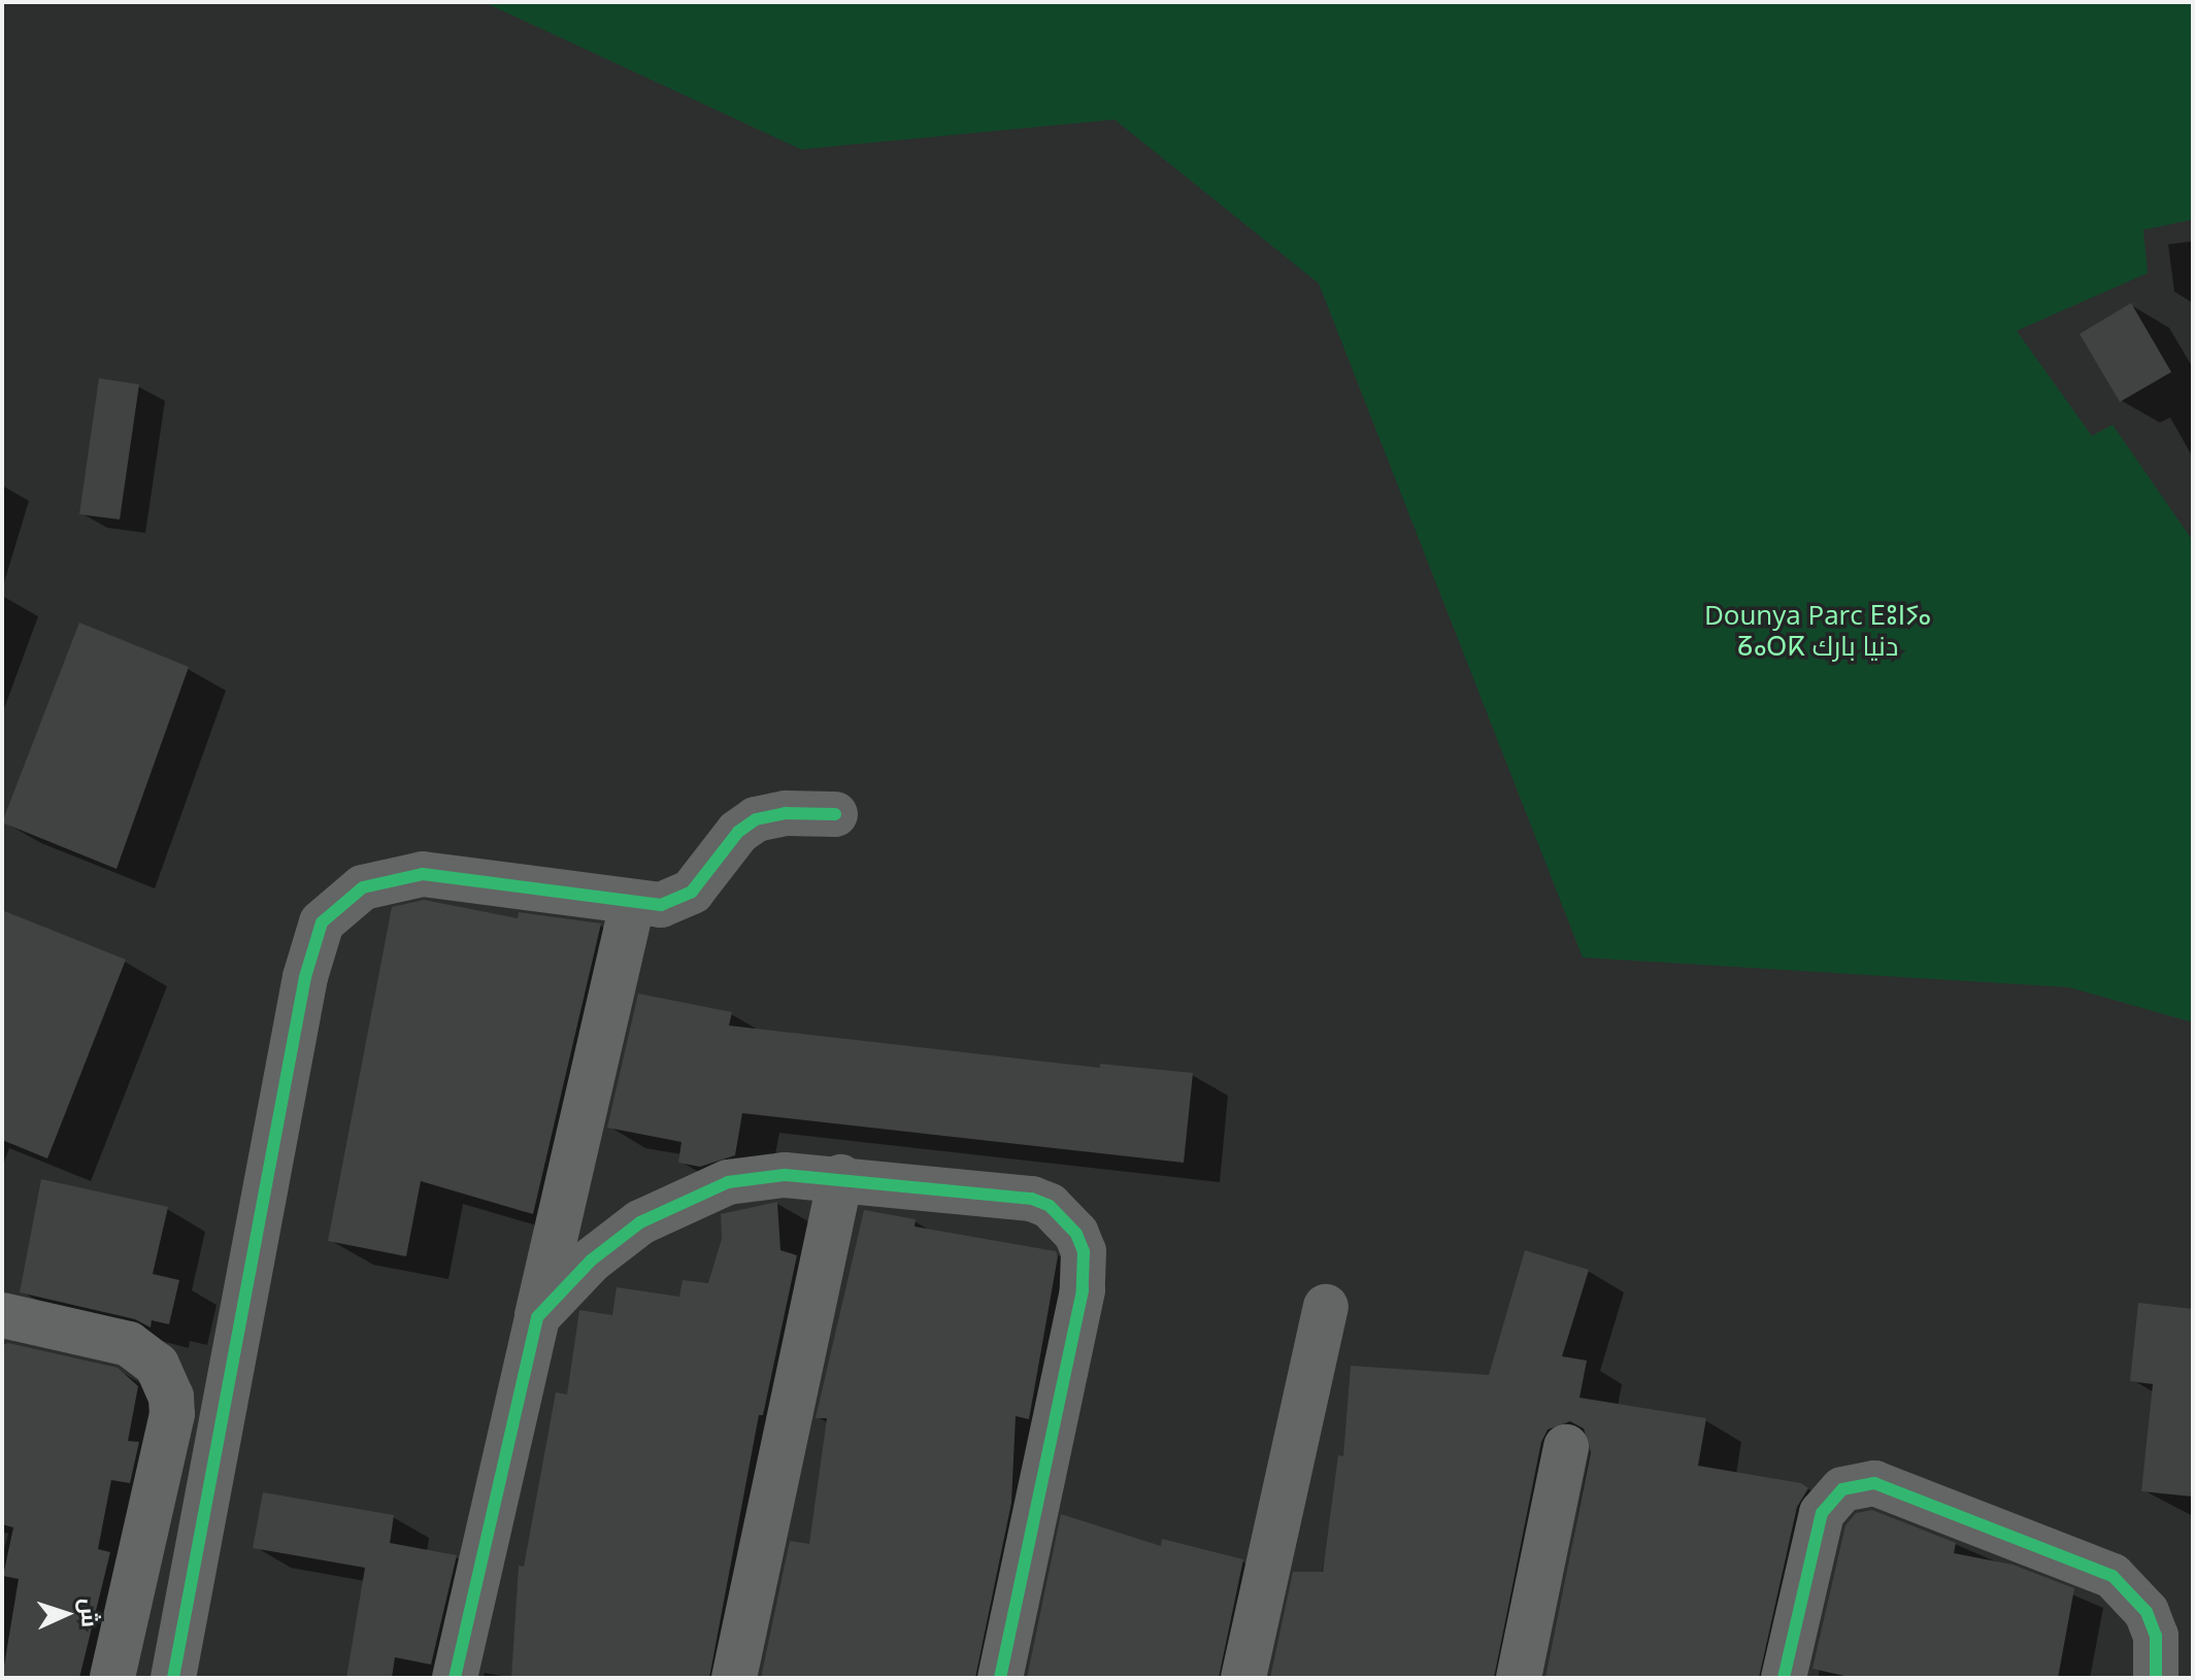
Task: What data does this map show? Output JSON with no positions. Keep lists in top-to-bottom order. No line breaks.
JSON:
{"parks":["Dounya Parc ⴹⵓⵏⵢⴰ ⵒⴰⵔⴽ دنيا بارك"],"north":"right"}
